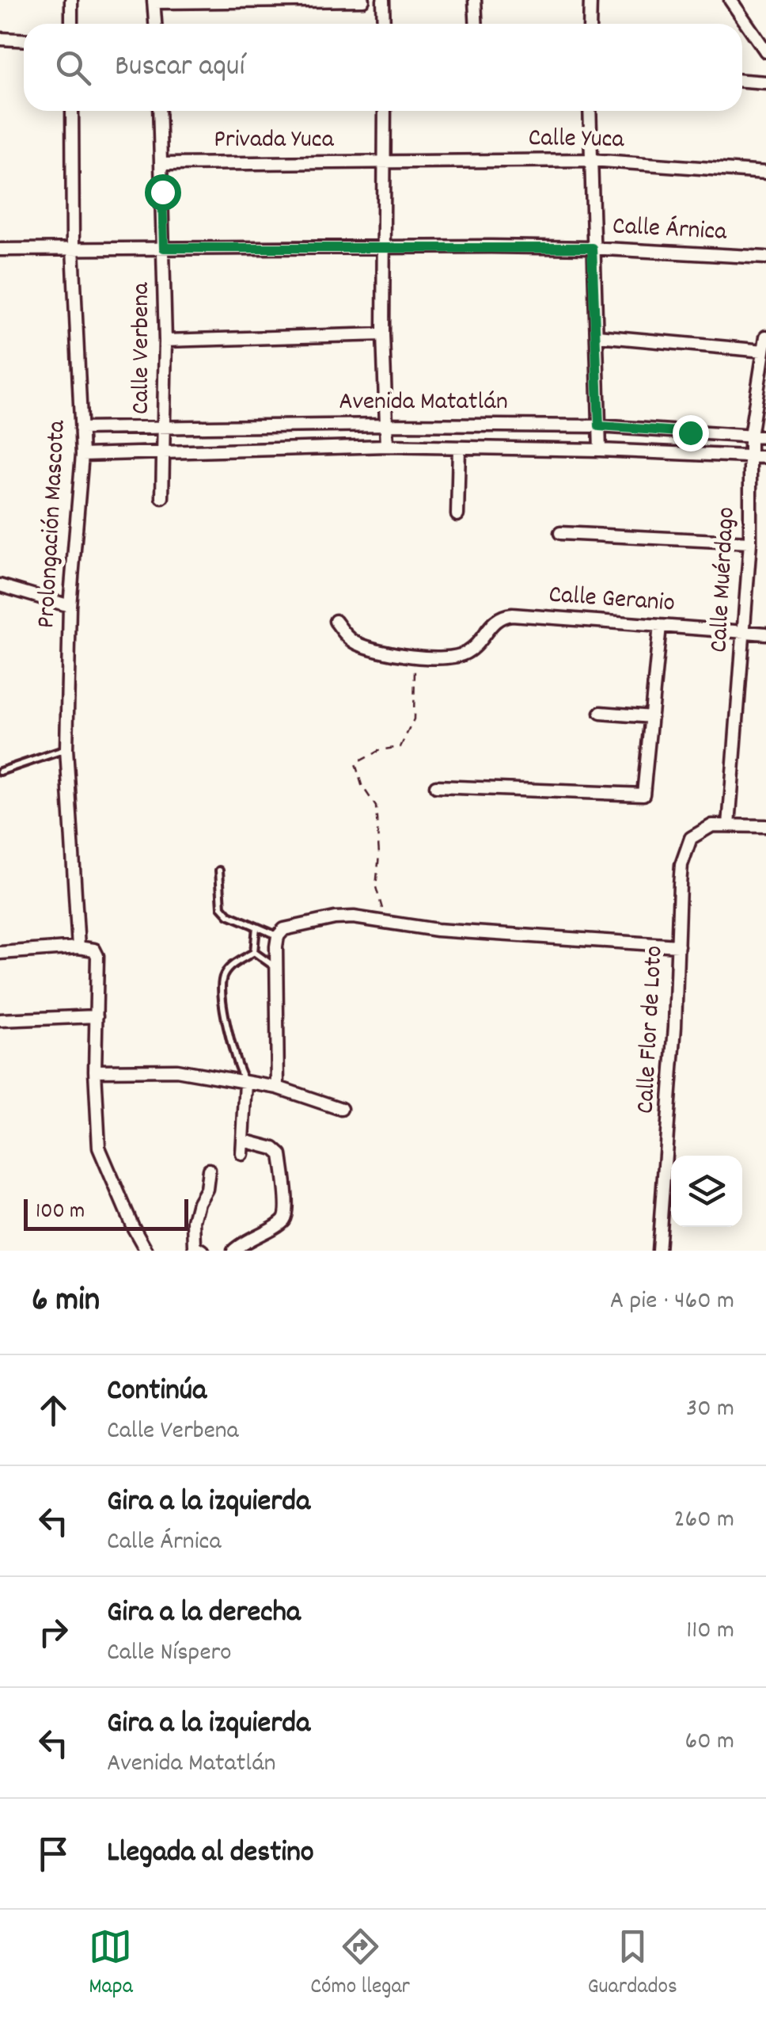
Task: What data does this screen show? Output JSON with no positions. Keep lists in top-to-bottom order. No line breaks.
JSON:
{"streets":{"street":["Calle Yuca","Privada Yuca","Calle Árnica","Calle Verbena","Avenida Matatlán","Prolongación Mascota","Calle Muérdago","Calle Geranio","Calle Flor de Loto"]},"crossings":[["Calle Yuca","Privada Yuca"],["Privada Yuca","Calle Verbena"],["Calle Árnica","Calle Verbena"],["Calle Árnica","Prolongación Mascota"],["Calle Verbena","Avenida Matatlán"],["Avenida Matatlán","Prolongación Mascota"],["Avenida Matatlán","Calle Muérdago"],["Calle Muérdago","Calle Geranio"],["Calle Muérdago","Calle Flor de Loto"]],"scale_bar":"100 m","page":{"search":"Buscar aquí","scale":"100 m","heading":["6 min","A pie · 460 m"],"list":[["Continúa","Calle Verbena","30 m"],["Gira a la izquierda","Calle Árnica","260 m"],["Gira a la derecha","Calle Níspero","110 m"],["Gira a la izquierda","Avenida Matatlán","60 m"],"Llegada al destino"],"nav":["Mapa","Cómo llegar","Guardados"]}}
